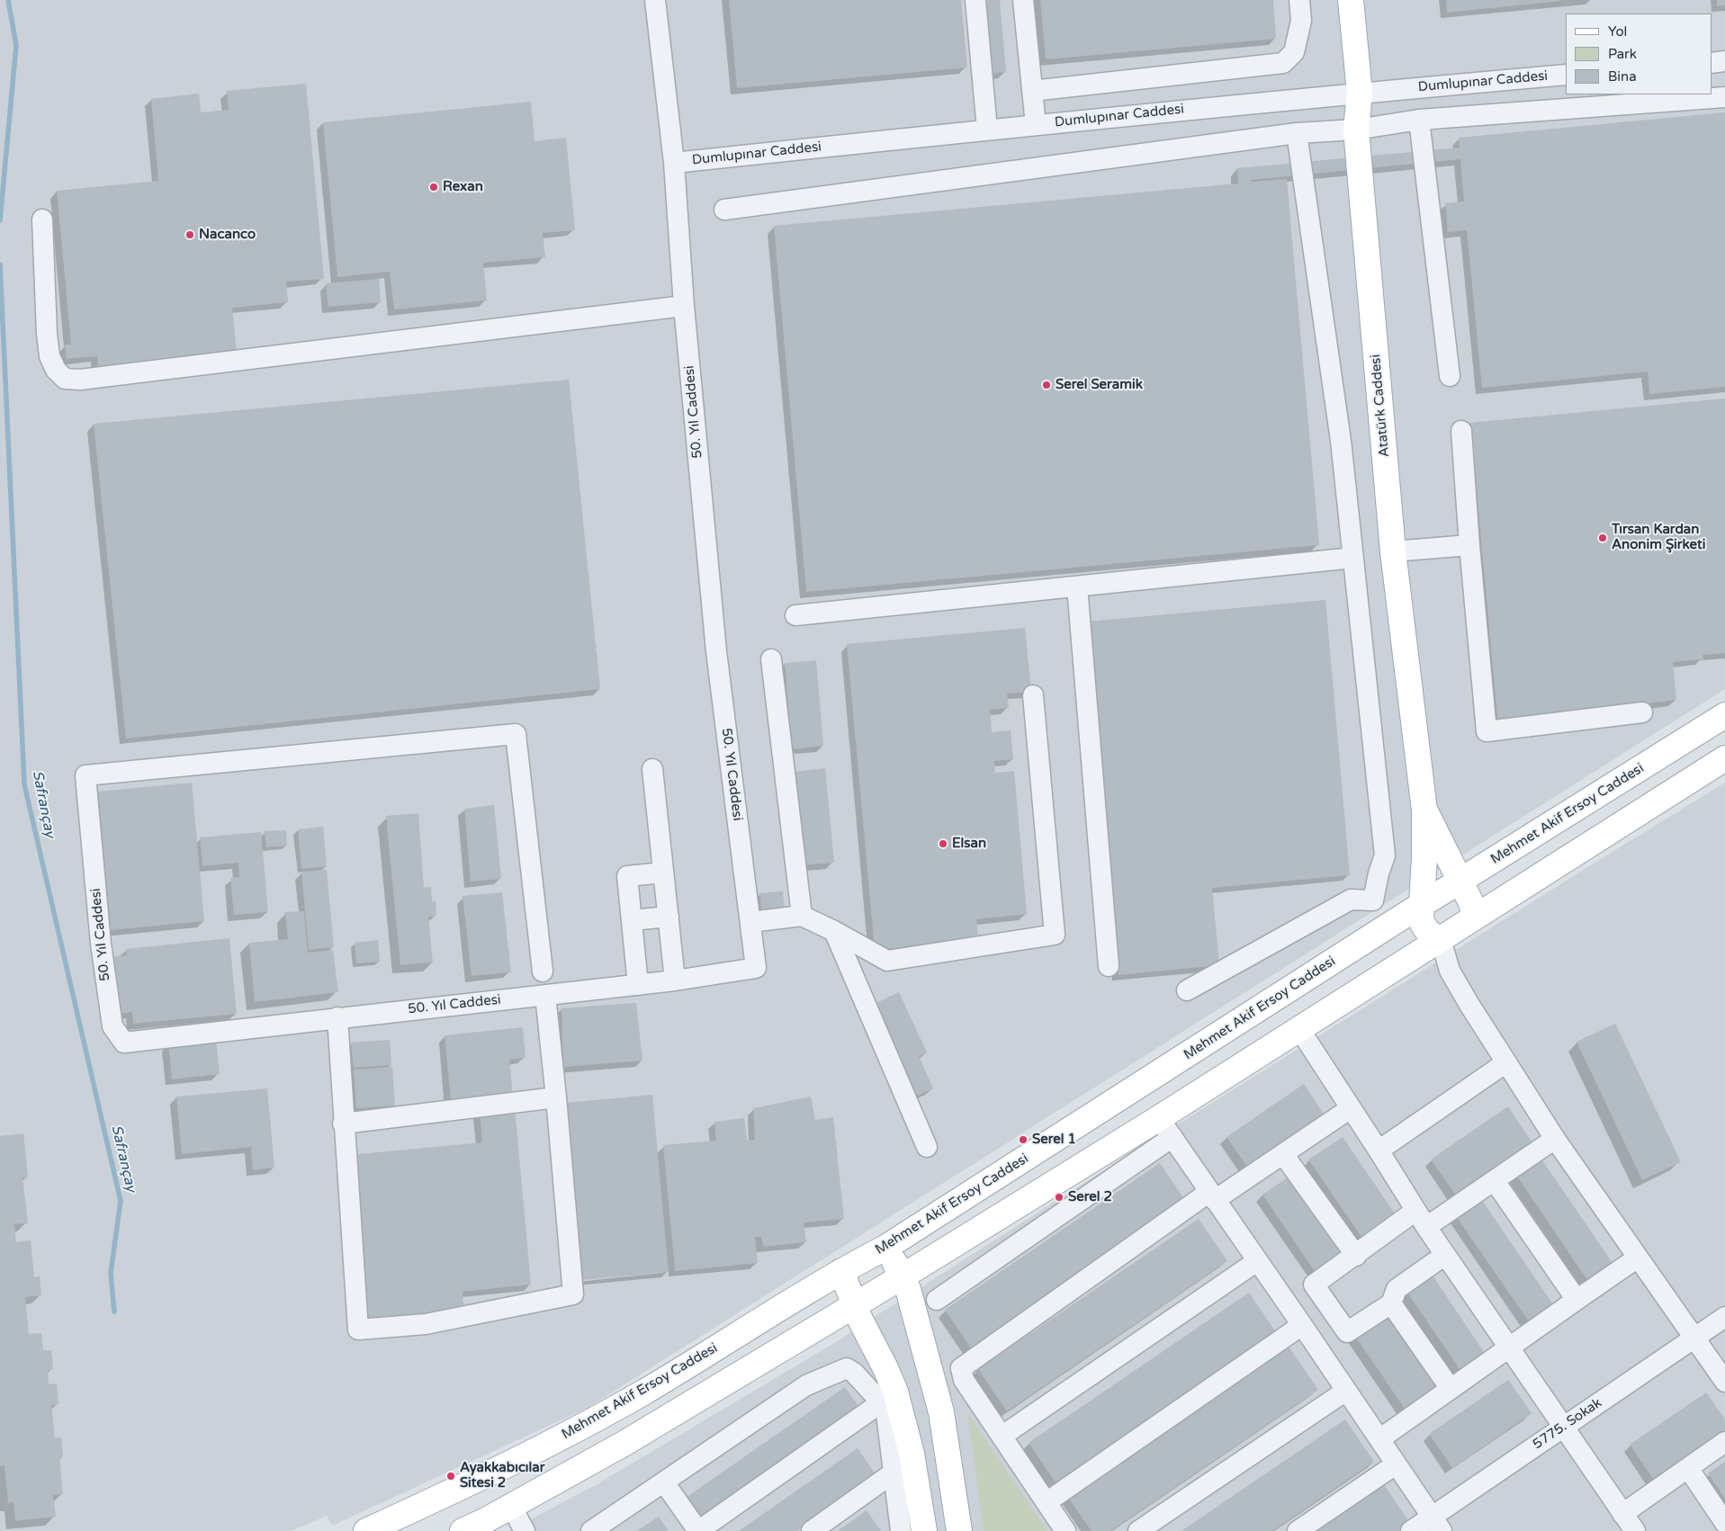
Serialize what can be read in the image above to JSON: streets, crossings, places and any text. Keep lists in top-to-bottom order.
{
  "streets": {
    "main road": ["Atatürk Caddesi", "Mehmet Akif Ersoy Caddesi"],
    "street": ["Dumlupınar Caddesi", "50. Yıl Caddesi", "5775. Sokak"]
  },
  "crossings": [
    ["Dumlupınar Caddesi", "Atatürk Caddesi"],
    ["Dumlupınar Caddesi", "50. Yıl Caddesi"]
  ],
  "water": ["Safrançay"],
  "places": [
    "Rexan",
    "Nacanco",
    "Serel Seramik",
    "Tırsan Kardan Anonim Şirketi",
    "Elsan",
    "Serel 1",
    "Serel 2",
    "Ayakkabıcılar Sitesi 2"
  ],
  "legend": ["Yol", "Park", "Bina"]
}
